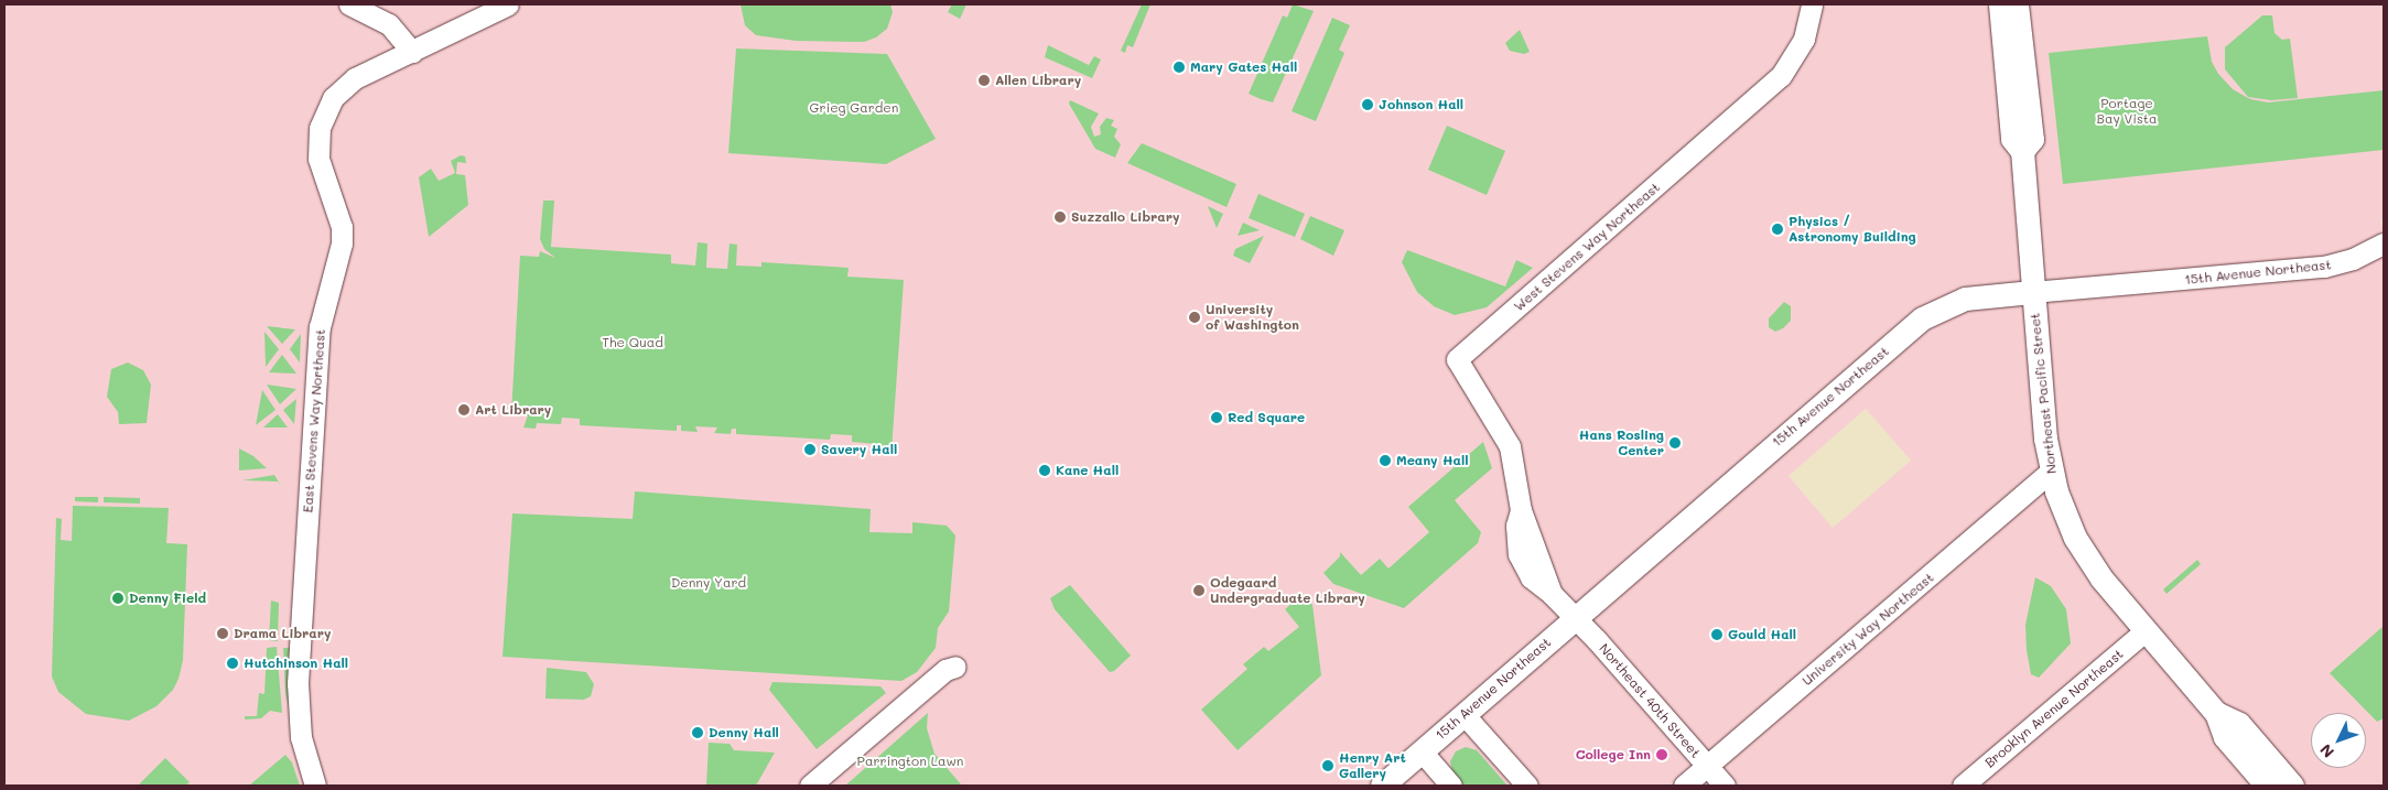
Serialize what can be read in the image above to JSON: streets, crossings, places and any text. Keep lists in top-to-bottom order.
{
  "streets": {
    "main road": ["15th Avenue Northeast", "Northeast Pacific Street"],
    "street": [
      "West Stevens Way Northeast",
      "East Stevens Way Northeast",
      "University Way Northeast",
      "Northeast 40th Street",
      "Brooklyn Avenue Northeast"
    ]
  },
  "crossings": [
    ["West Stevens Way Northeast", "15th Avenue Northeast"],
    ["West Stevens Way Northeast", "Northeast 40th Street"],
    ["15th Avenue Northeast", "Northeast Pacific Street"],
    ["15th Avenue Northeast", "Northeast 40th Street"],
    ["Northeast Pacific Street", "University Way Northeast"],
    ["Northeast Pacific Street", "Brooklyn Avenue Northeast"],
    ["University Way Northeast", "Northeast 40th Street"]
  ],
  "parks": [
    "Portage Bay Vista",
    "Grieg Garden",
    "The Quad",
    "Denny Yard",
    "Parrington Lawn"
  ],
  "places": [
    "Mary Gates Hall",
    "Allen Library",
    "Johnson Hall",
    "Suzzallo Library",
    "Physics / Astronomy Building",
    "University of Washington",
    "Art Library",
    "Red Square",
    "Hans Rosling Center",
    "Savery Hall",
    "Meany Hall",
    "Kane Hall",
    "Odegaard Undergraduate Library",
    "Denny Field",
    "Drama Library",
    "Gould Hall",
    "Hutchinson Hall",
    "Denny Hall",
    "College Inn",
    "Henry Art Gallery"
  ],
  "north": "bottom left"
}
